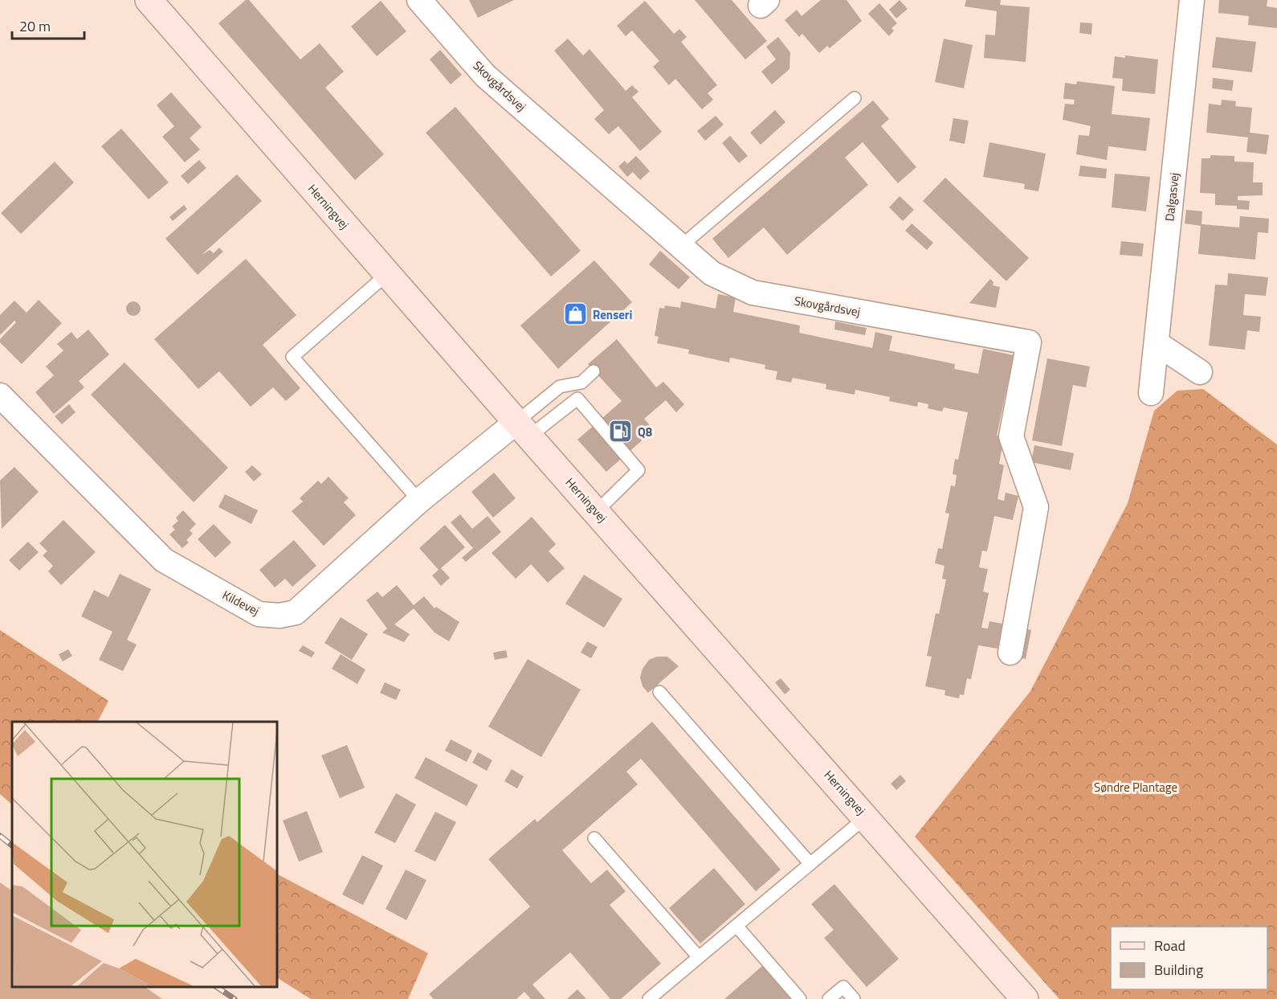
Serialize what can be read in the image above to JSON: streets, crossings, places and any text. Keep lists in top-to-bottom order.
{
  "streets": {
    "street": [
      "Skovgårdsvej",
      "Dalgasvej",
      "Herningvej",
      "Kildevej"
    ]
  },
  "crossings": [
    ["Herningvej", "Kildevej"]
  ],
  "parks": ["Søndre Plantage"],
  "places": {
    "shop": ["Renseri"],
    "fuel station": ["Q8"]
  },
  "legend": ["Road", "Building"],
  "scale_bar": "20 m"
}
